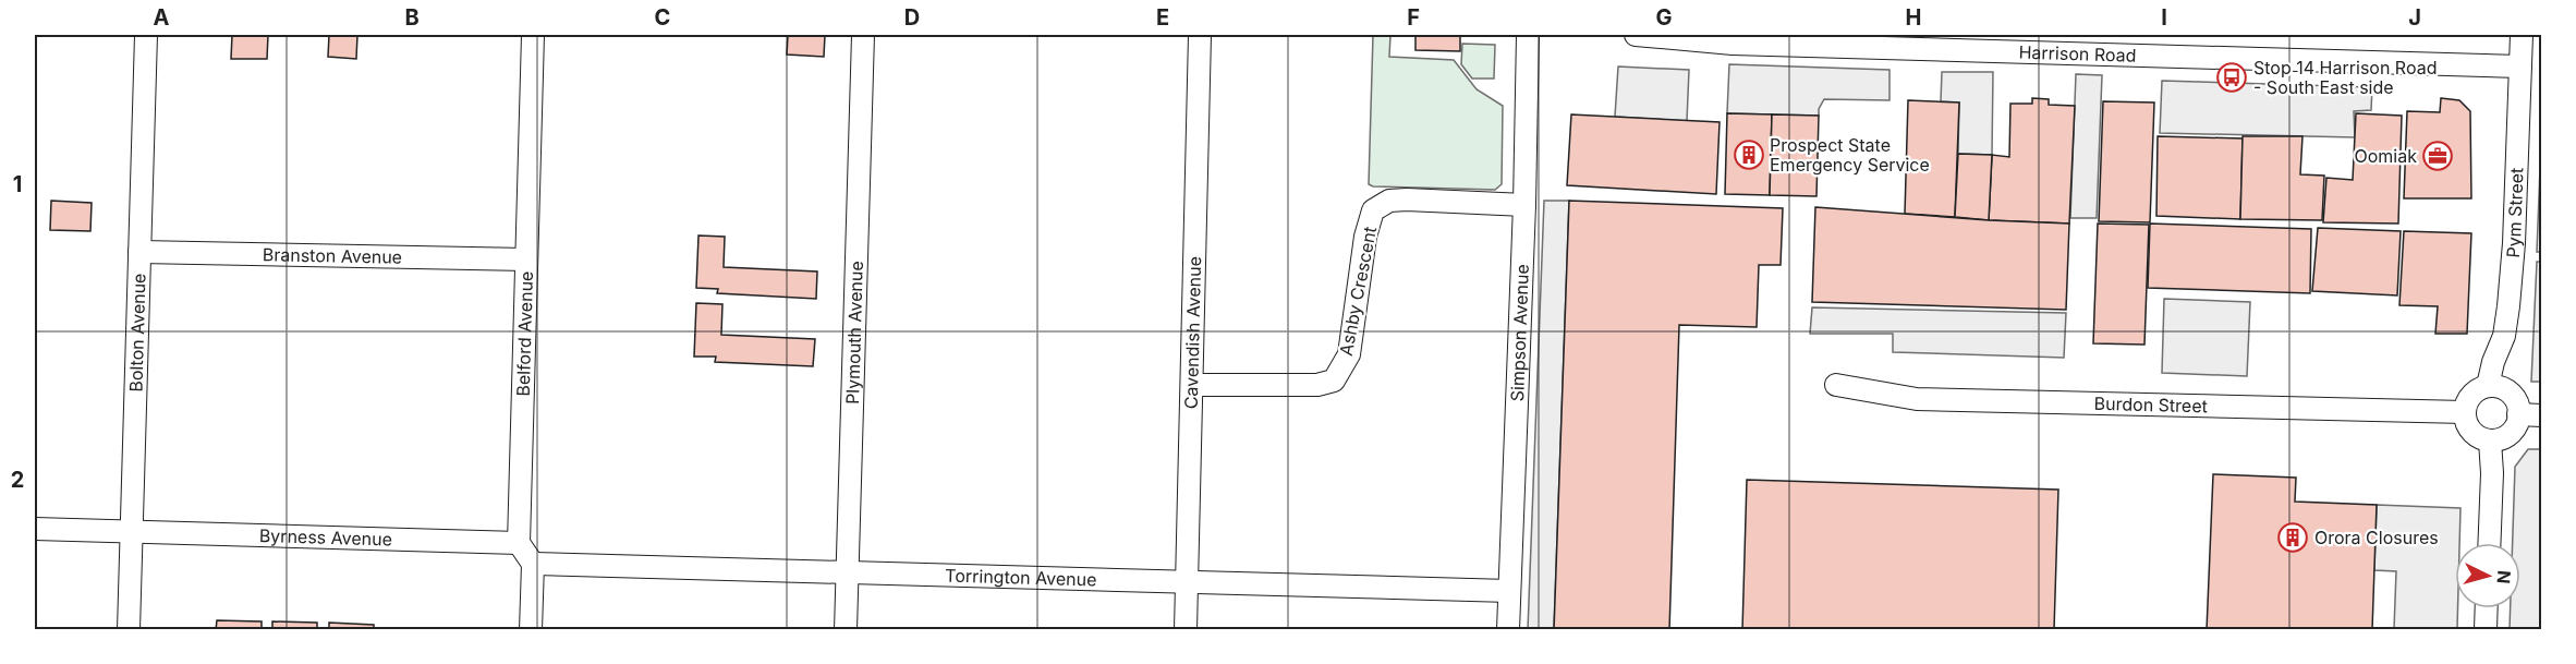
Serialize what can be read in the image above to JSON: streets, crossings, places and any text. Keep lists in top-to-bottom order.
{
  "streets": {
    "street": [
      "Harrison Road",
      "Pym Street",
      "Branston Avenue",
      "Ashby Crescent",
      "Bolton Avenue",
      "Plymouth Avenue",
      "Cavendish Avenue",
      "Simpson Avenue",
      "Belford Avenue",
      "Burdon Street",
      "Byrness Avenue",
      "Torrington Avenue"
    ]
  },
  "crossings": [
    ["Harrison Road", "Pym Street"],
    ["Pym Street", "Burdon Street"],
    ["Branston Avenue", "Bolton Avenue"],
    ["Branston Avenue", "Belford Avenue"],
    ["Ashby Crescent", "Cavendish Avenue"],
    ["Ashby Crescent", "Simpson Avenue"],
    ["Bolton Avenue", "Byrness Avenue"],
    ["Plymouth Avenue", "Torrington Avenue"],
    ["Cavendish Avenue", "Torrington Avenue"],
    ["Simpson Avenue", "Torrington Avenue"],
    ["Belford Avenue", "Byrness Avenue"]
  ],
  "places": {
    "bus stop": ["Stop 14 Harrison Road - South East side"],
    "building": ["Prospect State Emergency Service", "Orora Closures"],
    "office": ["Oomiak"]
  },
  "north": "right",
  "grid": {
    "columns": [
      "A",
      "B",
      "C",
      "D",
      "E",
      "F",
      "G",
      "H",
      "I",
      "J"
    ],
    "rows": ["1", "2"]
  }
}
